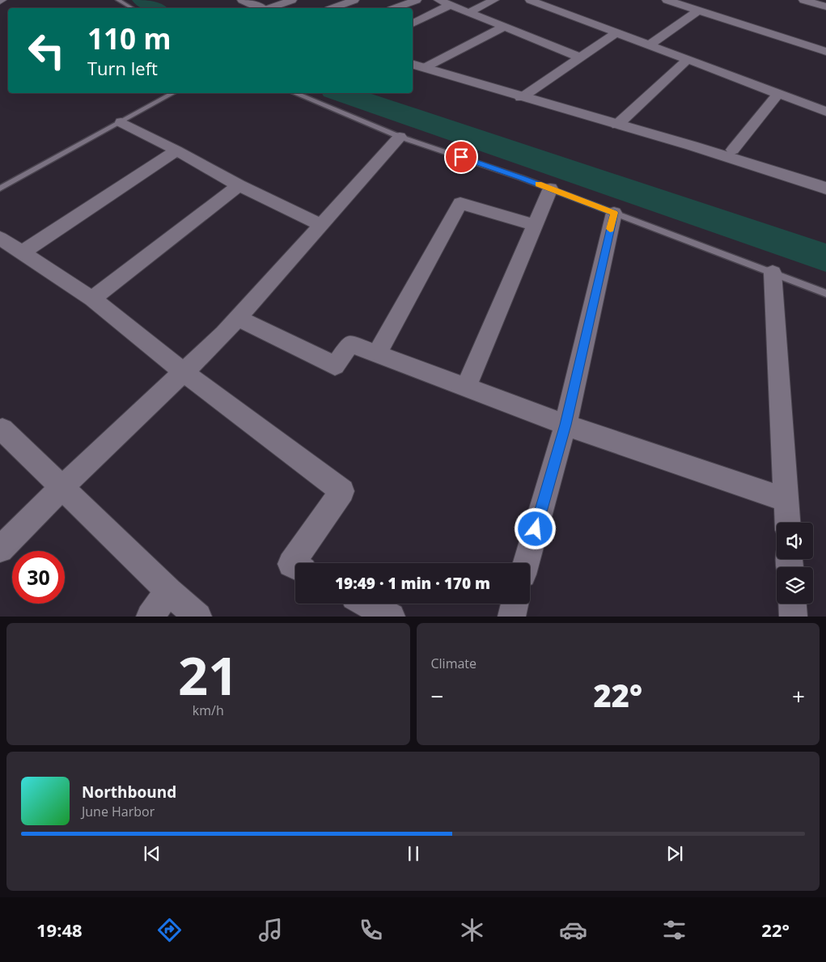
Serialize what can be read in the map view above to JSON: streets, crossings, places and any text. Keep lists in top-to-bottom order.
{
  "page": {
    "turn": ["110 m", "Turn left"],
    "limit": "30",
    "trip": "19:49 · 1 min · 170 m",
    "tile": [
      ["21", "km/h"],
      "Climate"
    ],
    "heat": ["−", "22°", "+"],
    "song": ["Northbound", "June Harbor"],
    "tabs": ["19:48", "22°"]
  }
}
